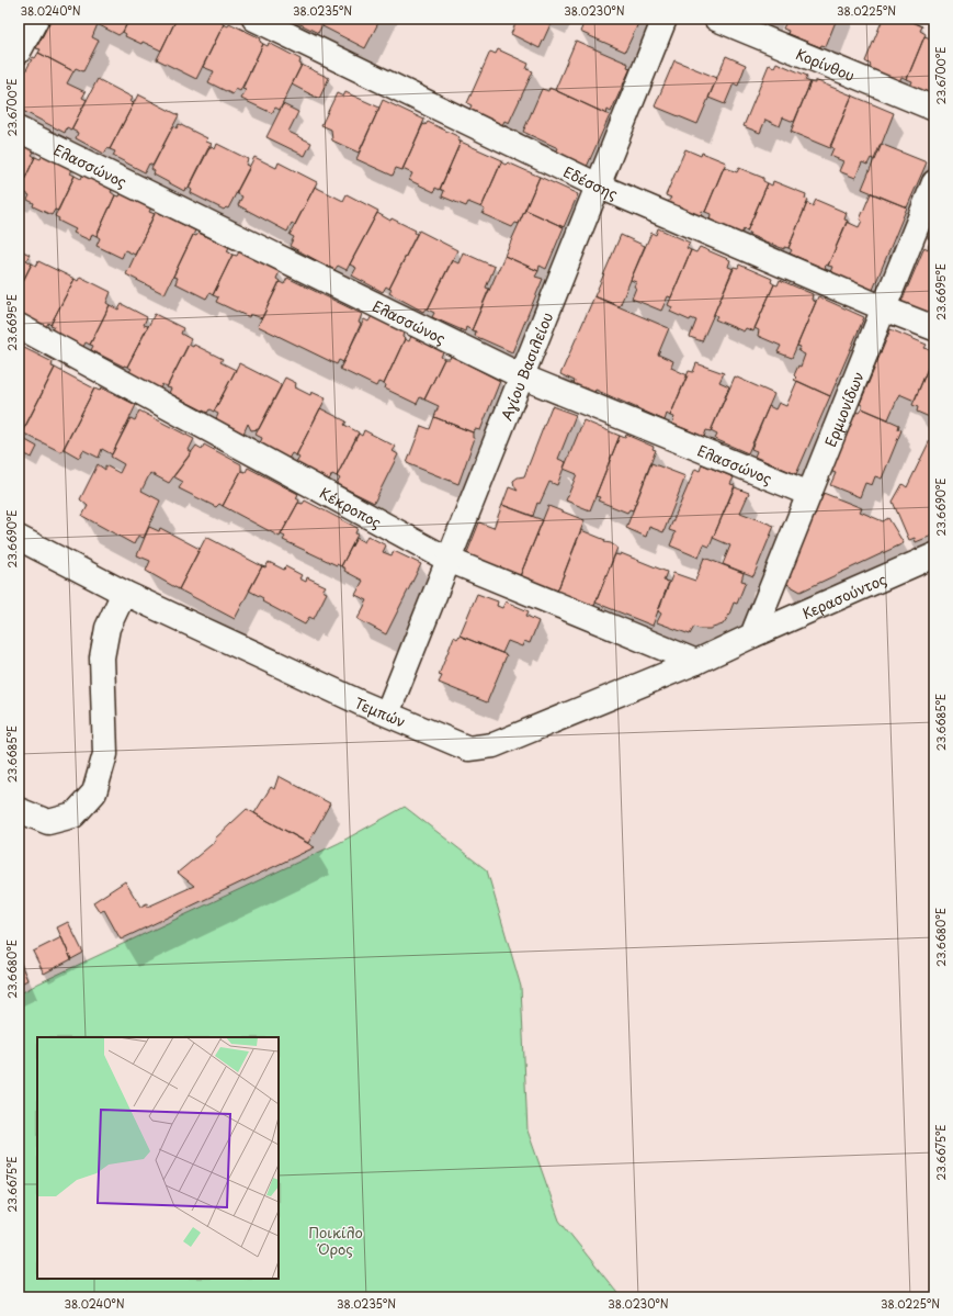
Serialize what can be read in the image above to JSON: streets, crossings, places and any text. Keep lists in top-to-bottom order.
{
  "streets": {
    "street": [
      "Κορίνθου",
      "Ελασσώνος",
      "Εδέσσης",
      "Αγίου Βασιλείου",
      "Ερμιονίδων",
      "Κέκροπος",
      "Κερασούντος",
      "Τεμπών"
    ]
  },
  "crossings": [
    ["Ελασσώνος", "Αγίου Βασιλείου"],
    ["Ελασσώνος", "Ερμιονίδων"],
    ["Εδέσσης", "Αγίου Βασιλείου"],
    ["Εδέσσης", "Ερμιονίδων"],
    ["Αγίου Βασιλείου", "Κέκροπος"],
    ["Αγίου Βασιλείου", "Τεμπών"],
    ["Ερμιονίδων", "Κερασούντος"],
    ["Ερμιονίδων", "Τεμπών"],
    ["Κέκροπος", "Τεμπών"],
    ["Κερασούντος", "Τεμπών"]
  ],
  "parks": ["Ποικίλο Όρος"],
  "coordinates": [
    "38.0240°N",
    "38.0235°N",
    "38.0230°N",
    "38.0225°N",
    "23.6700°E",
    "23.6695°E",
    "23.6690°E",
    "23.6685°E",
    "23.6680°E",
    "23.6675°E"
  ]
}
